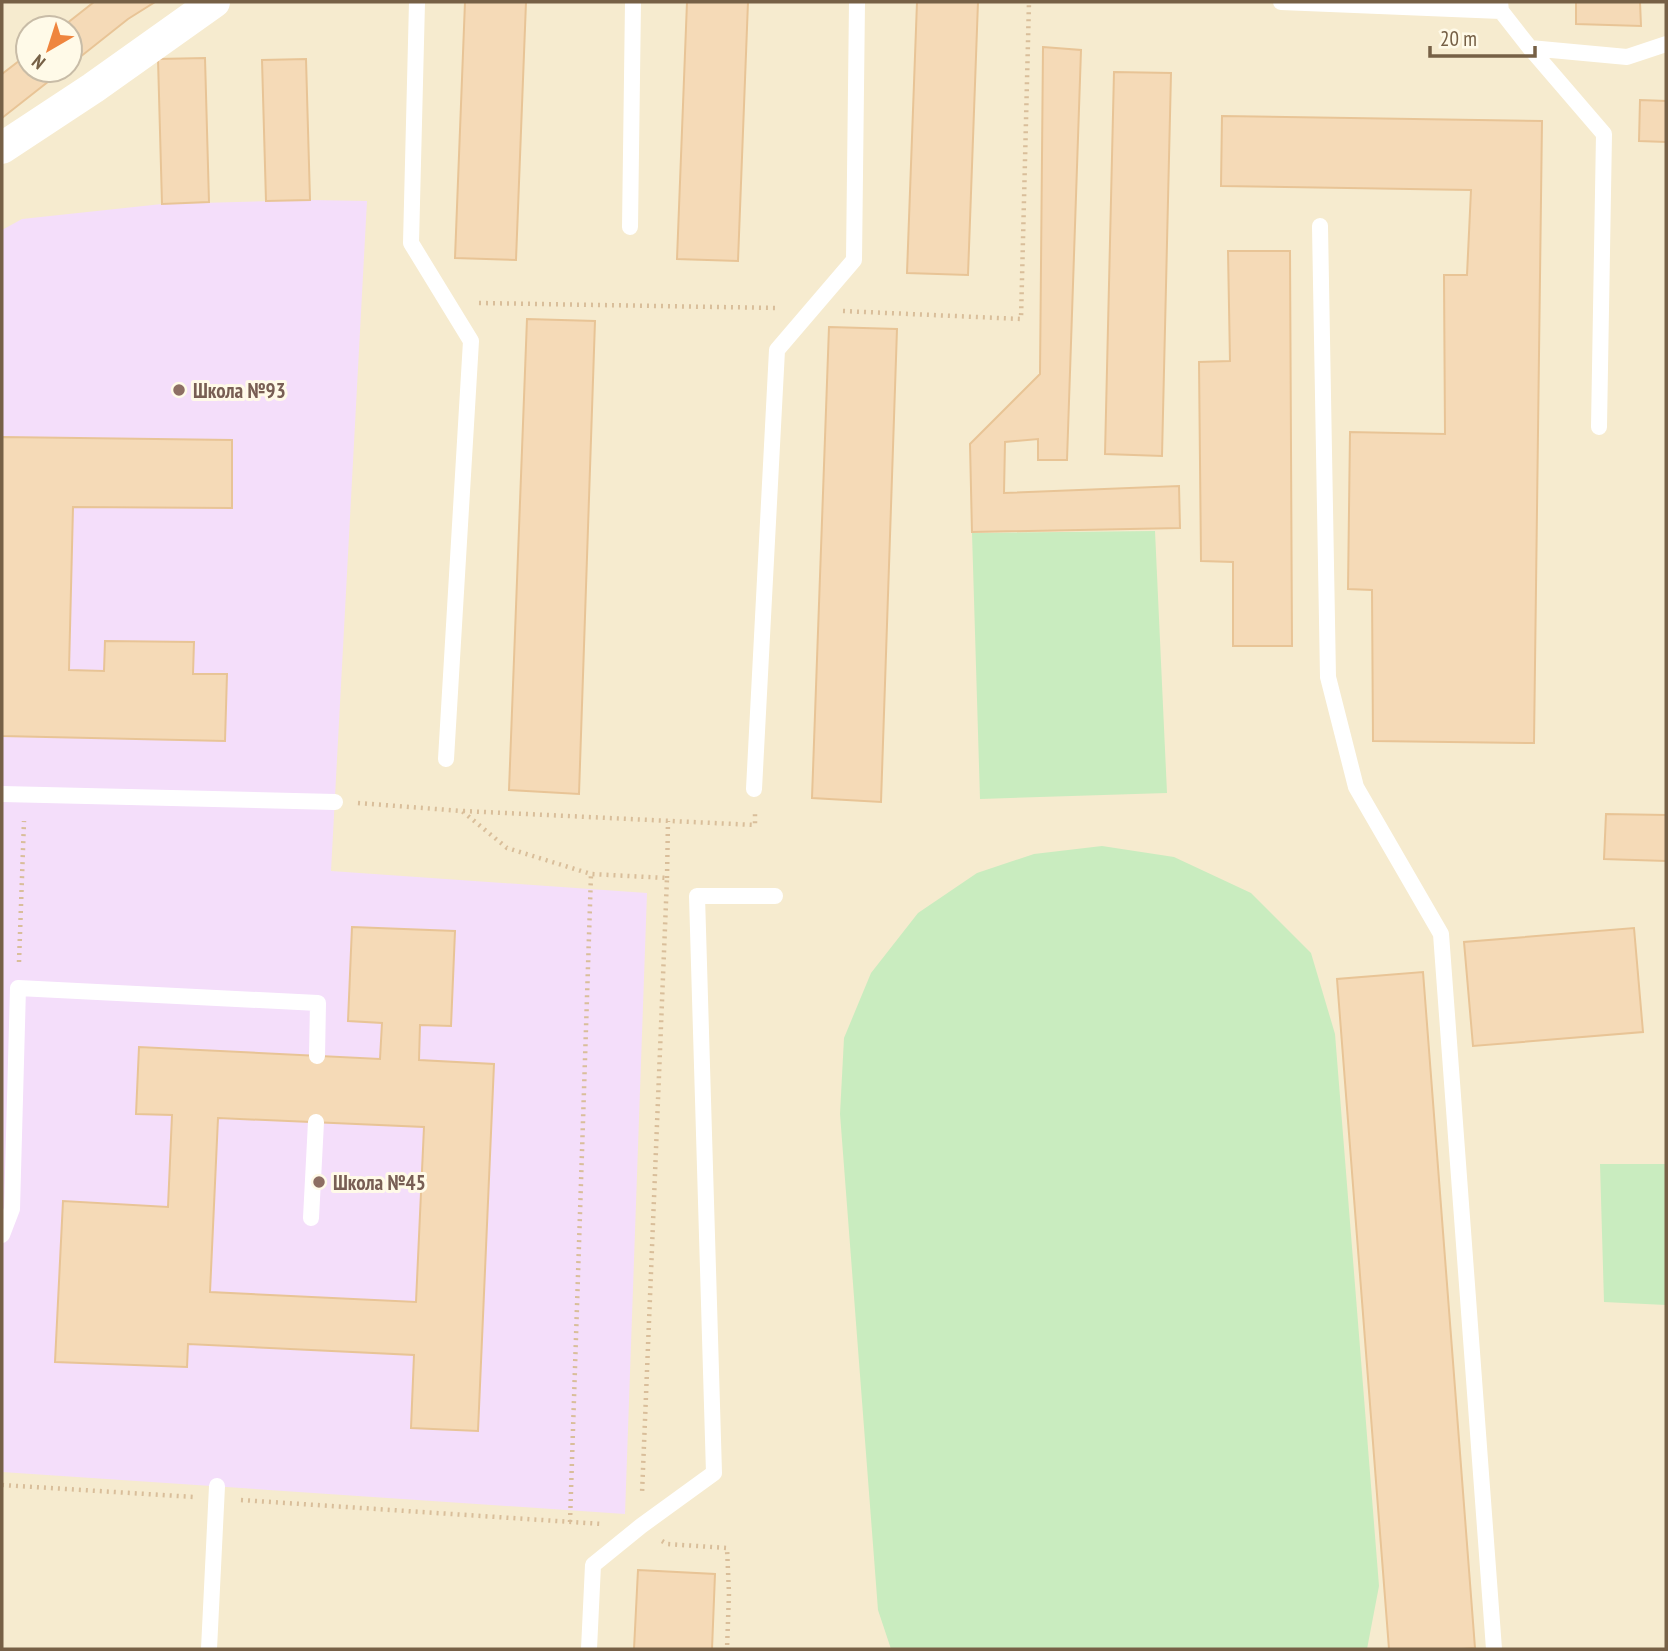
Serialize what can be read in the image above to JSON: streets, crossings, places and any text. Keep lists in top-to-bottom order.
{
  "places": ["Школа №93", "Школа №45"],
  "scale_bar": "20 m",
  "north": "bottom left"
}
